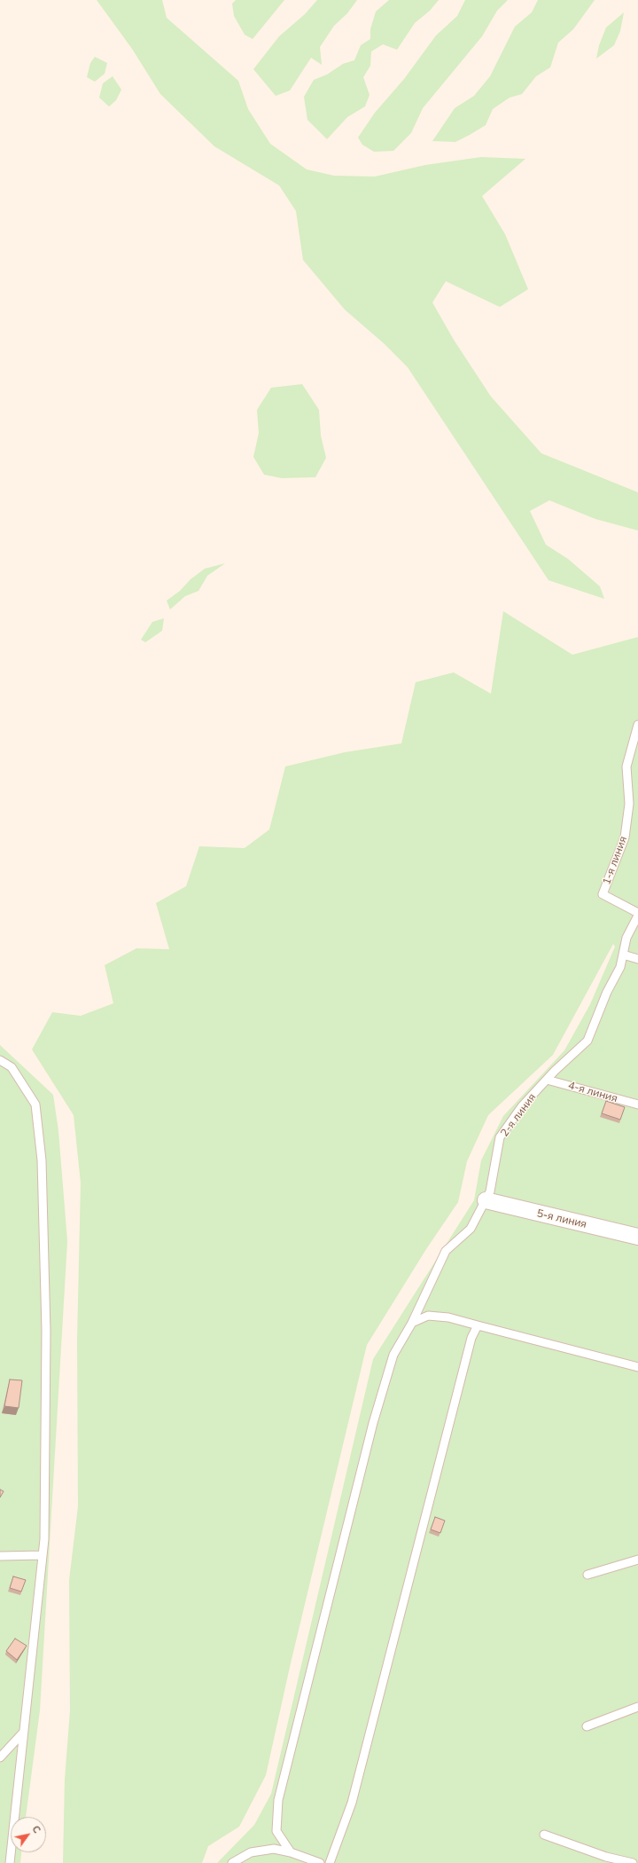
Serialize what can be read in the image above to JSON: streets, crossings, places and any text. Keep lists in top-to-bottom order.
{
  "streets": {
    "street": ["5-я линия"],
    "lane": ["1-я линия", "4-я линия", "2-я линия"]
  },
  "crossings": [
    ["4-я линия", "2-я линия"],
    ["2-я линия", "5-я линия"]
  ],
  "north": "top right"
}
